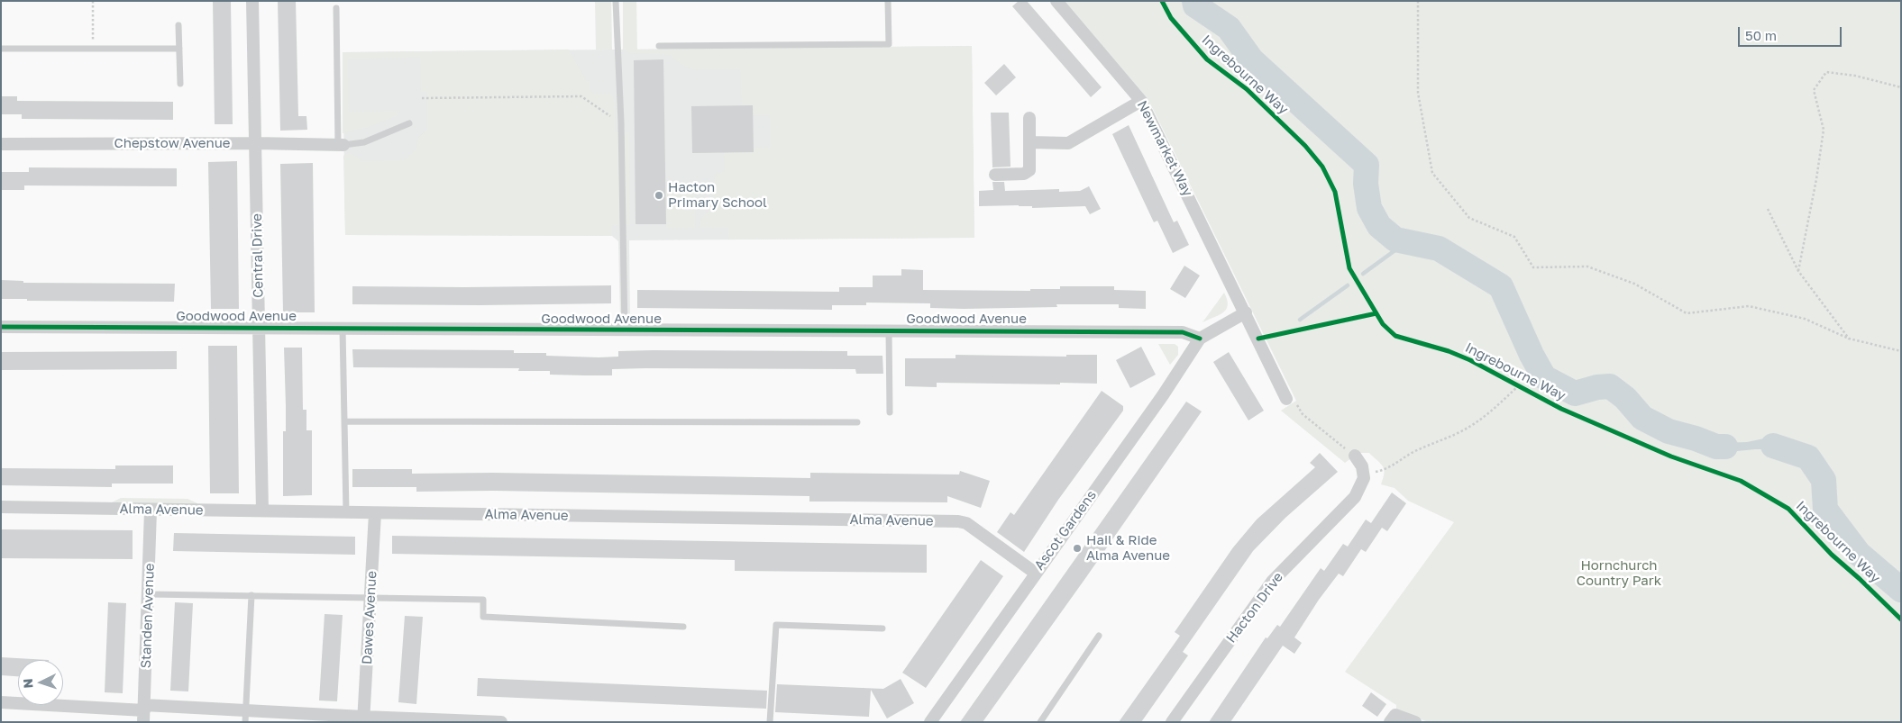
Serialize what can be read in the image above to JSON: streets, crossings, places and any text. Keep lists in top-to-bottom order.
{
  "streets": {
    "street": [
      "Chepstow Avenue",
      "Newmarket Way",
      "Central Drive",
      "Goodwood Avenue",
      "Alma Avenue",
      "Ascot Gardens",
      "Hacton Drive",
      "Standen Avenue",
      "Dawes Avenue"
    ],
    "cycle path": ["Ingrebourne Way"]
  },
  "crossings": [
    ["Chepstow Avenue", "Central Drive"],
    ["Central Drive", "Goodwood Avenue"],
    ["Central Drive", "Alma Avenue"],
    ["Goodwood Avenue", "Ascot Gardens"],
    ["Alma Avenue", "Ascot Gardens"],
    ["Alma Avenue", "Standen Avenue"],
    ["Alma Avenue", "Dawes Avenue"]
  ],
  "parks": ["Hornchurch Country Park"],
  "places": ["Hacton Primary School", "Hail & Ride Alma Avenue"],
  "scale_bar": "50 m",
  "north": "left"
}
